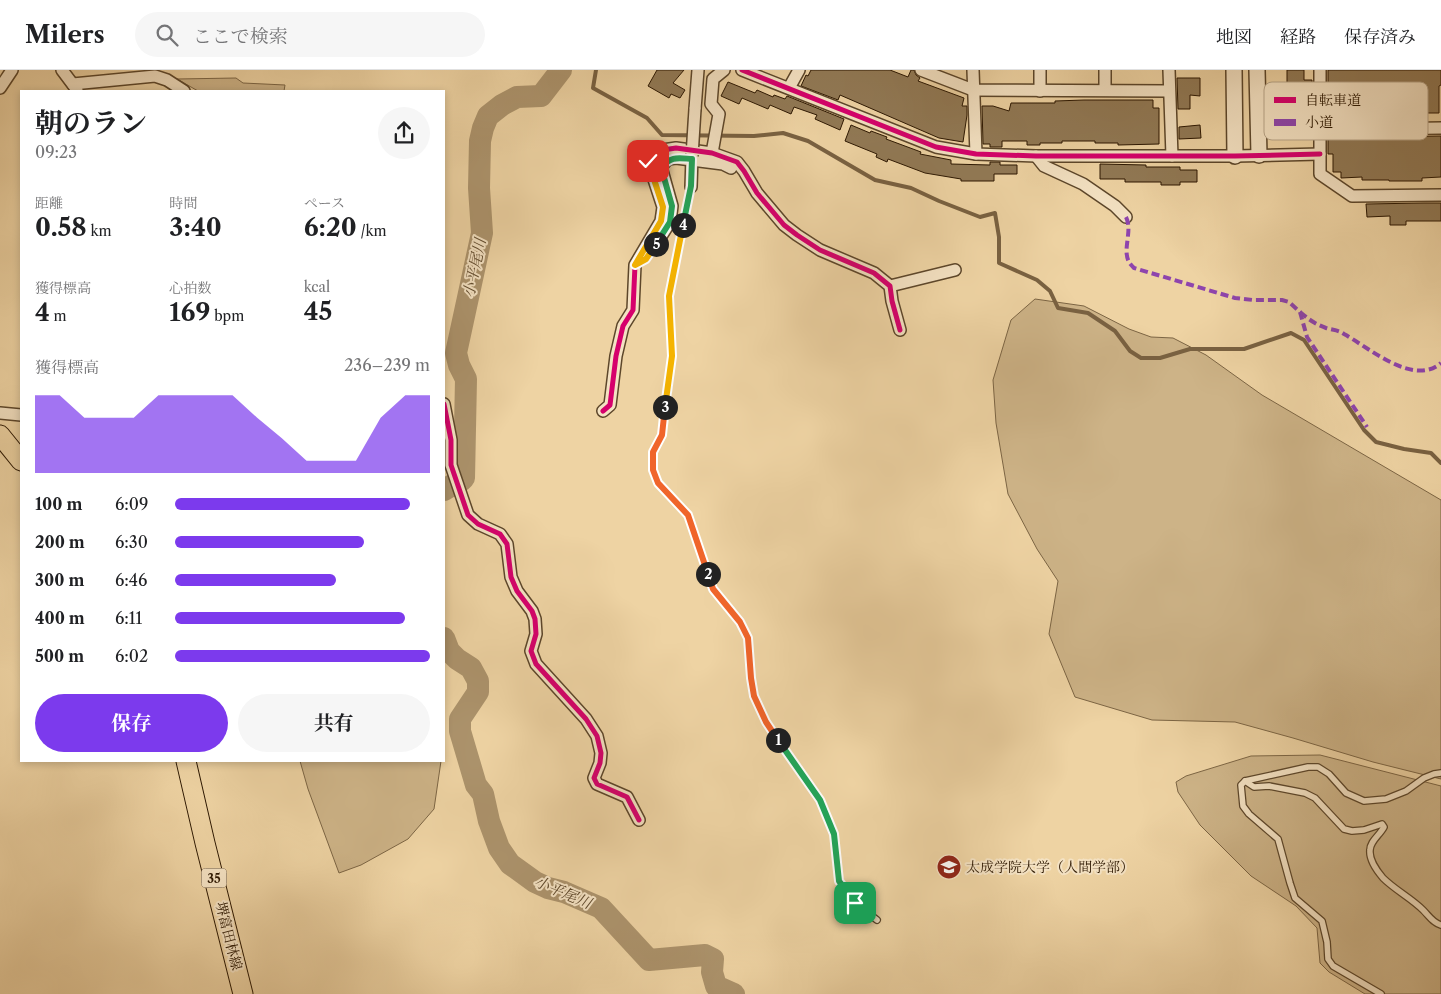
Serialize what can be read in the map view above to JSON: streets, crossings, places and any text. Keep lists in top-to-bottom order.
{
  "streets": {
    "main road": ["35", "堺富田林線"]
  },
  "water": ["小平尾川"],
  "places": {
    "school or university": ["太成学院大学（人間学部）"]
  },
  "legend": ["自転車道", "小道"],
  "page": {
    "header": "Milers",
    "search": "ここで検索",
    "nav": ["地図", "経路", "保存済み"],
    "heading": ["朝のラン", "09:23"],
    "stats": [
      ["距離", "0.58 km"],
      ["時間", "3:40"],
      ["ペース", "6:20 /km"],
      ["獲得標高", "4 m"],
      ["心拍数", "169 bpm"],
      ["kcal", "45"]
    ],
    "pins": [
      "4",
      "5",
      "3",
      "2",
      "1"
    ],
    "chart": ["獲得標高", "236–239 m"],
    "list": [
      {
        "name": "100 m",
        "note": "6:09"
      },
      {
        "name": "200 m",
        "note": "6:30"
      },
      {
        "name": "300 m",
        "note": "6:46"
      },
      {
        "name": "400 m",
        "note": "6:11"
      },
      {
        "name": "500 m",
        "note": "6:02"
      }
    ],
    "buttons": ["保存", "共有"]
  }
}
